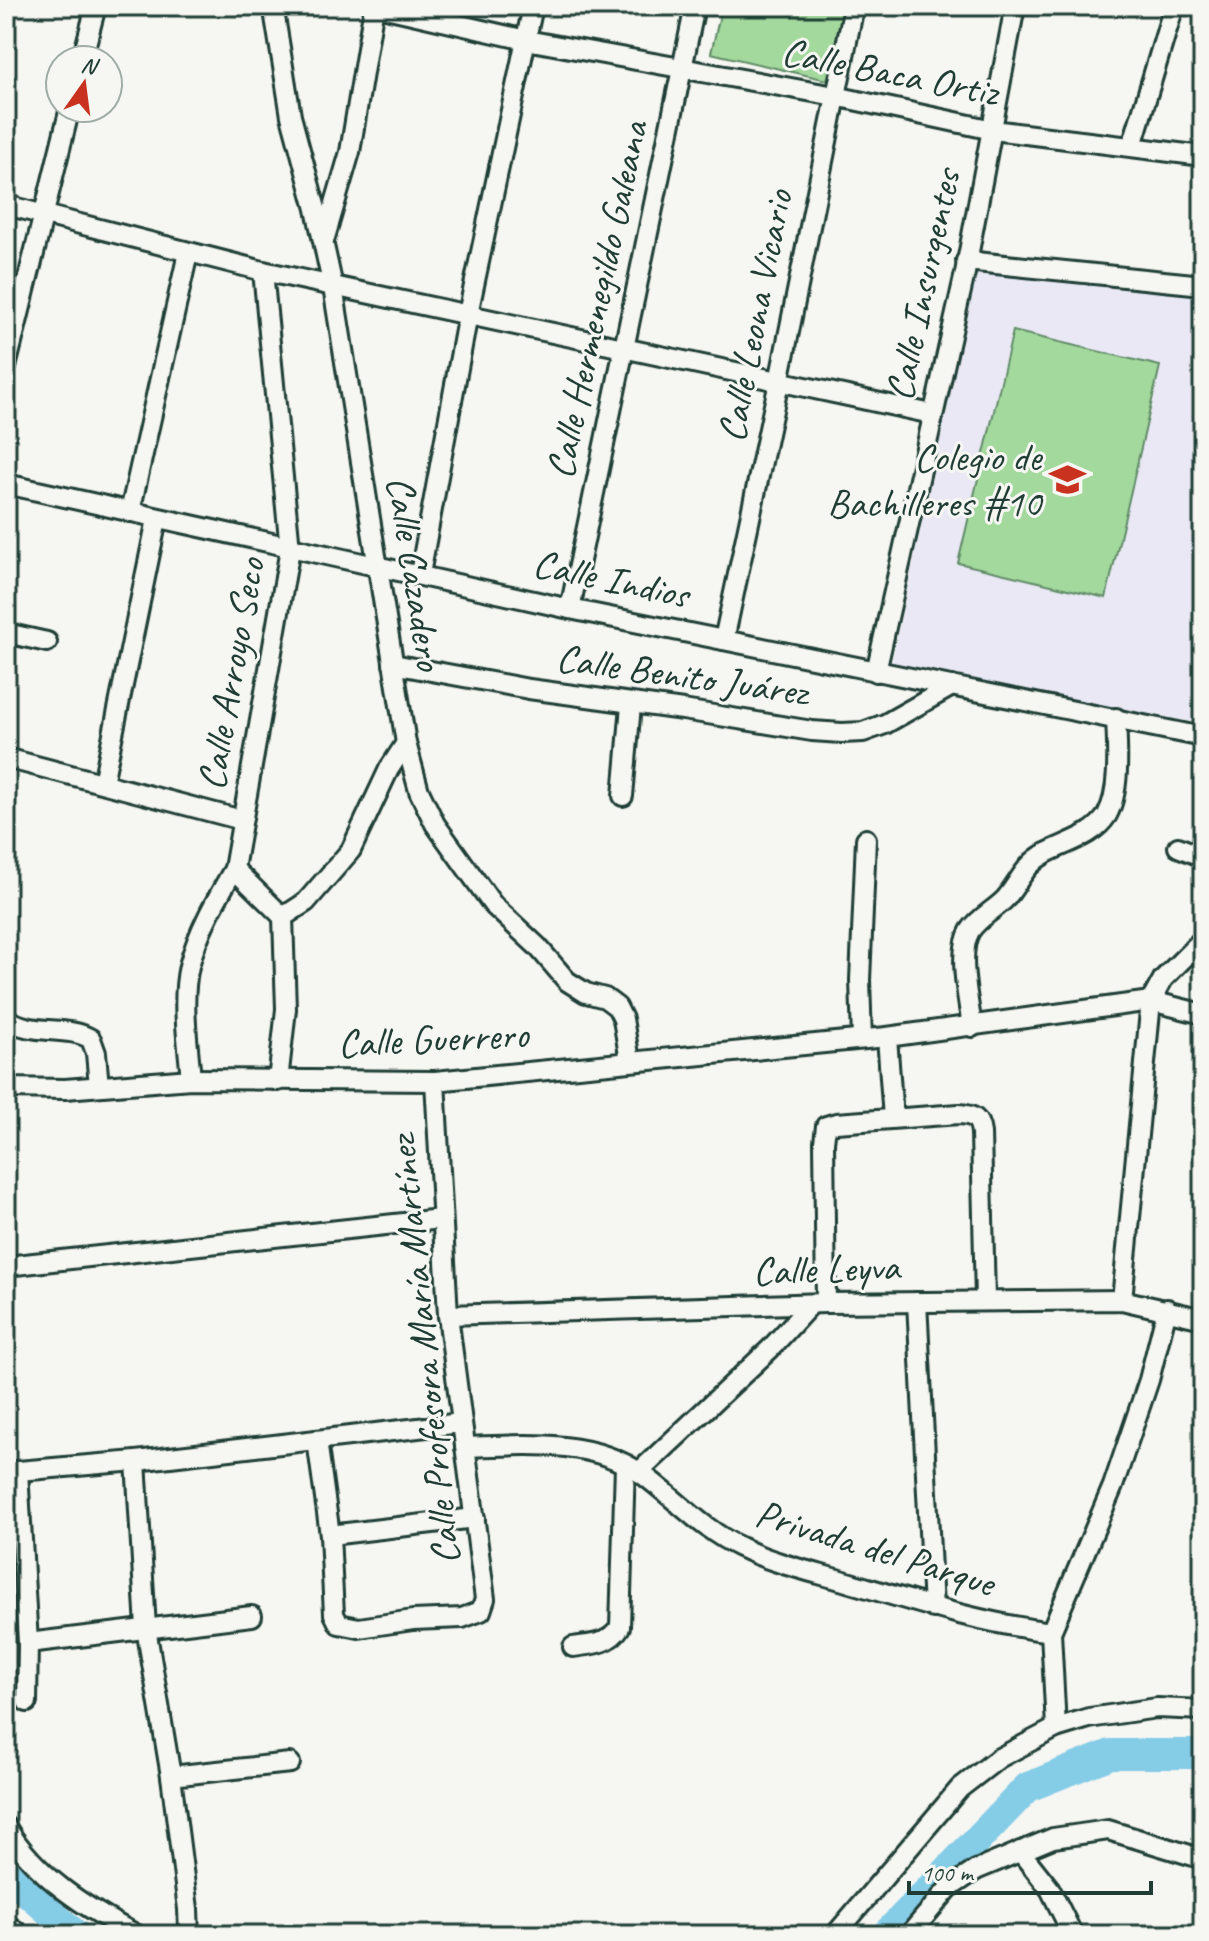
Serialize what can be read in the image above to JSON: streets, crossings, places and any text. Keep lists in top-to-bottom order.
{
  "streets": {
    "street": [
      "Calle Baca Ortiz",
      "Calle Insurgentes",
      "Calle Hermenegildo Galeana",
      "Calle Leona Vicario",
      "Calle Cazadero",
      "Calle Indios",
      "Calle Arroyo Seco",
      "Calle Benito Juárez",
      "Calle Guerrero",
      "Calle Leyva",
      "Calle Profesora María Martínez",
      "Privada del Parque"
    ]
  },
  "crossings": [
    ["Calle Baca Ortiz", "Calle Insurgentes"],
    ["Calle Baca Ortiz", "Calle Hermenegildo Galeana"],
    ["Calle Baca Ortiz", "Calle Leona Vicario"],
    ["Calle Insurgentes", "Calle Indios"],
    ["Calle Hermenegildo Galeana", "Calle Indios"],
    ["Calle Leona Vicario", "Calle Indios"],
    ["Calle Cazadero", "Calle Indios"],
    ["Calle Cazadero", "Calle Benito Juárez"],
    ["Calle Cazadero", "Calle Guerrero"],
    ["Calle Indios", "Calle Arroyo Seco"],
    ["Calle Indios", "Calle Benito Juárez"],
    ["Calle Arroyo Seco", "Calle Guerrero"],
    ["Calle Guerrero", "Calle Profesora María Martínez"],
    ["Calle Leyva", "Calle Profesora María Martínez"],
    ["Calle Profesora María Martínez", "Privada del Parque"]
  ],
  "places": {
    "school or university": ["Colegio de Bachilleres #10"]
  },
  "scale_bar": "100 m",
  "north": "top"
}
